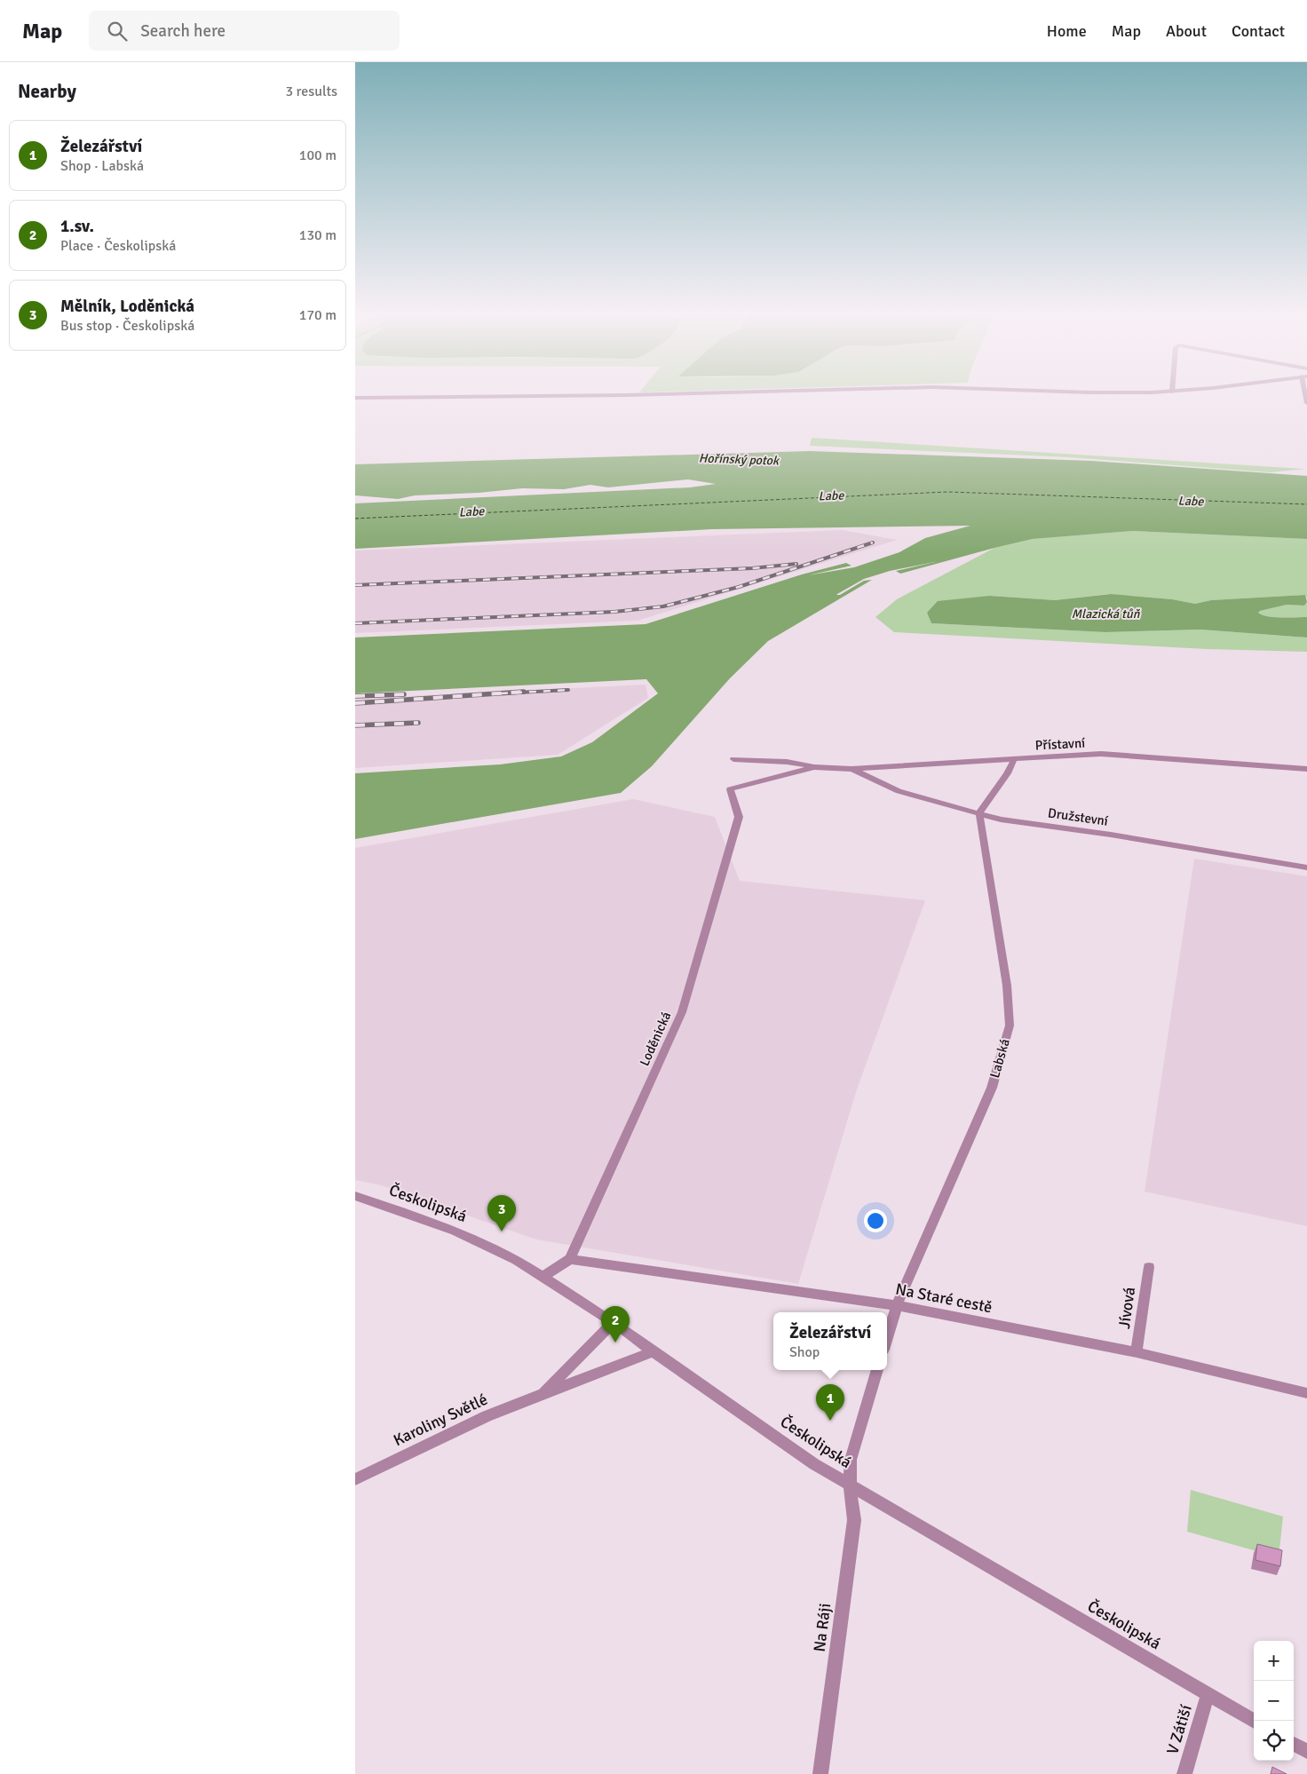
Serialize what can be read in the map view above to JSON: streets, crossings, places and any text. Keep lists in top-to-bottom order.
{
  "streets": {
    "street": [
      "Přístavní",
      "Družstevní",
      "Loděnická",
      "Labská",
      "Českolipská",
      "Na Staré cestě",
      "Jívová",
      "Karoliny Světlé",
      "Na Ráji",
      "V Zátiší"
    ]
  },
  "crossings": [
    ["Přístavní", "Družstevní"],
    ["Přístavní", "Loděnická"],
    ["Družstevní", "Labská"],
    ["Loděnická", "Na Staré cestě"],
    ["Labská", "Na Staré cestě"],
    ["Českolipská", "Karoliny Světlé"],
    ["Českolipská", "Na Ráji"],
    ["Českolipská", "V Zátiší"],
    ["Na Staré cestě", "Jívová"]
  ],
  "water": ["Hořínský potok", "Labe", "Mlazická tůň"],
  "page": {
    "header": "Map",
    "search": "Search here",
    "nav": [
      "Home",
      "Map",
      "About",
      "Contact"
    ],
    "heading": ["Nearby", "3 results"],
    "list": [
      {
        "mark": "1",
        "name": "Železářství",
        "note": "Shop · Labská",
        "value": "100 m"
      },
      {
        "mark": "2",
        "name": "1.sv.",
        "note": "Place · Českolipská",
        "value": "130 m"
      },
      {
        "mark": "3",
        "name": "Mělník, Loděnická",
        "note": "Bus stop · Českolipská",
        "value": "170 m"
      }
    ],
    "pins": ["3", "2", "1"],
    "popup": ["Železářství", "Shop"],
    "map_buttons": ["+", "−"]
  }
}
